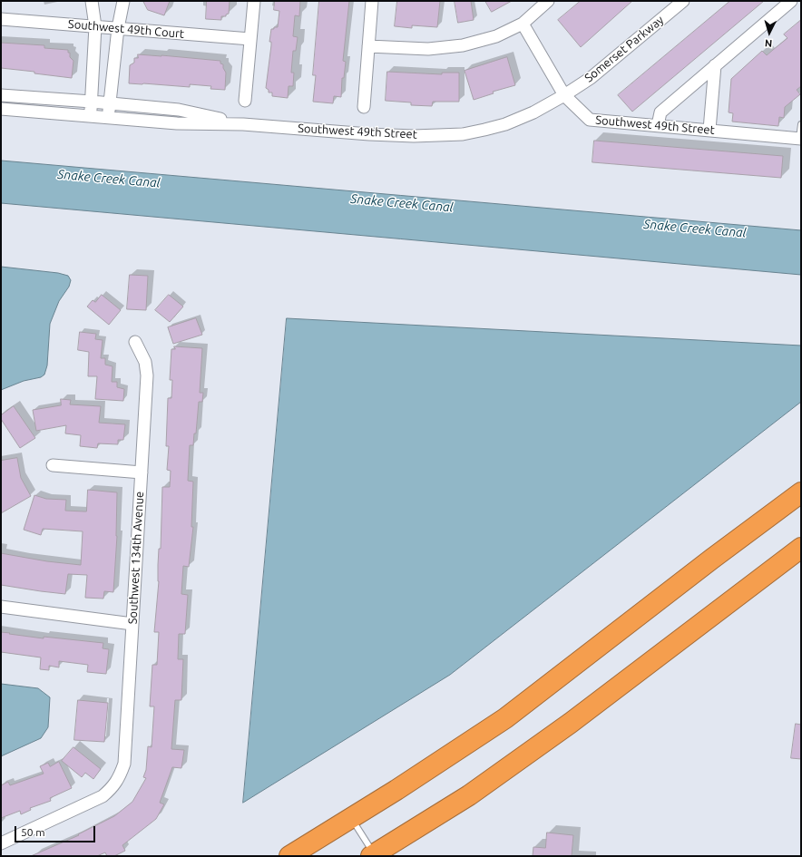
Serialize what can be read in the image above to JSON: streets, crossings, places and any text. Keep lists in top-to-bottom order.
{
  "streets": {
    "street": [
      "Southwest 49th Court",
      "Somerset Parkway",
      "Southwest 49th Street",
      "Southwest 134th Avenue"
    ]
  },
  "crossings": [
    ["Somerset Parkway", "Southwest 49th Street"]
  ],
  "water": ["Snake Creek Canal"],
  "scale_bar": "50 m",
  "north": "bottom"
}
